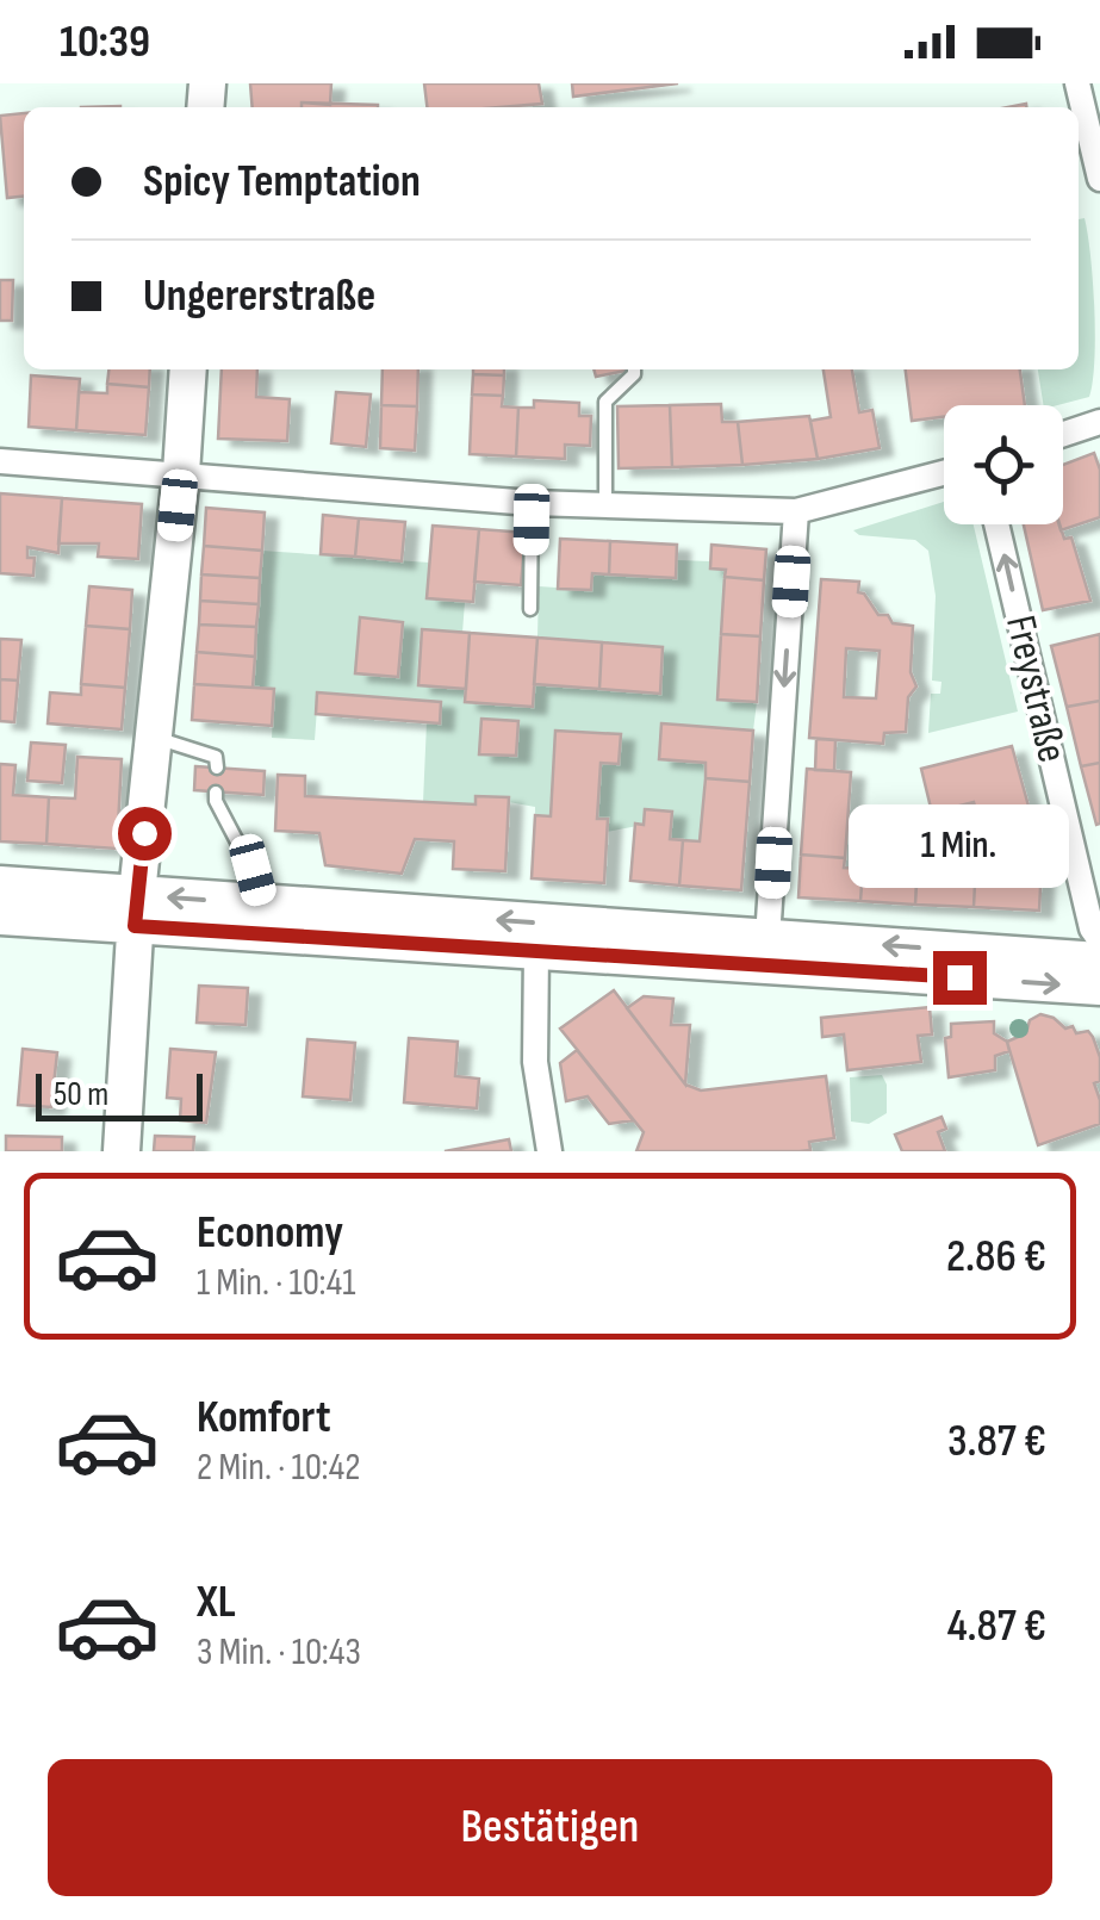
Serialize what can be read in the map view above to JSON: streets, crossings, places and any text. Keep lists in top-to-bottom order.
{
  "streets": {
    "street": ["Freystraße"]
  },
  "one_way": ["Freystraße"],
  "scale_bar": "50 m",
  "page": {
    "status": "10:39",
    "banner": ["Spicy Temptation", "Ungererstraße"],
    "bubble": "1 Min.",
    "scale": "50 m",
    "list": [
      {
        "name": "Economy",
        "note": "1 Min. · 10:41",
        "value": "2.86 €"
      },
      {
        "name": "Komfort",
        "note": "2 Min. · 10:42",
        "value": "3.87 €"
      },
      {
        "name": "XL",
        "note": "3 Min. · 10:43",
        "value": "4.87 €"
      }
    ],
    "buttons": "Bestätigen"
  }
}
